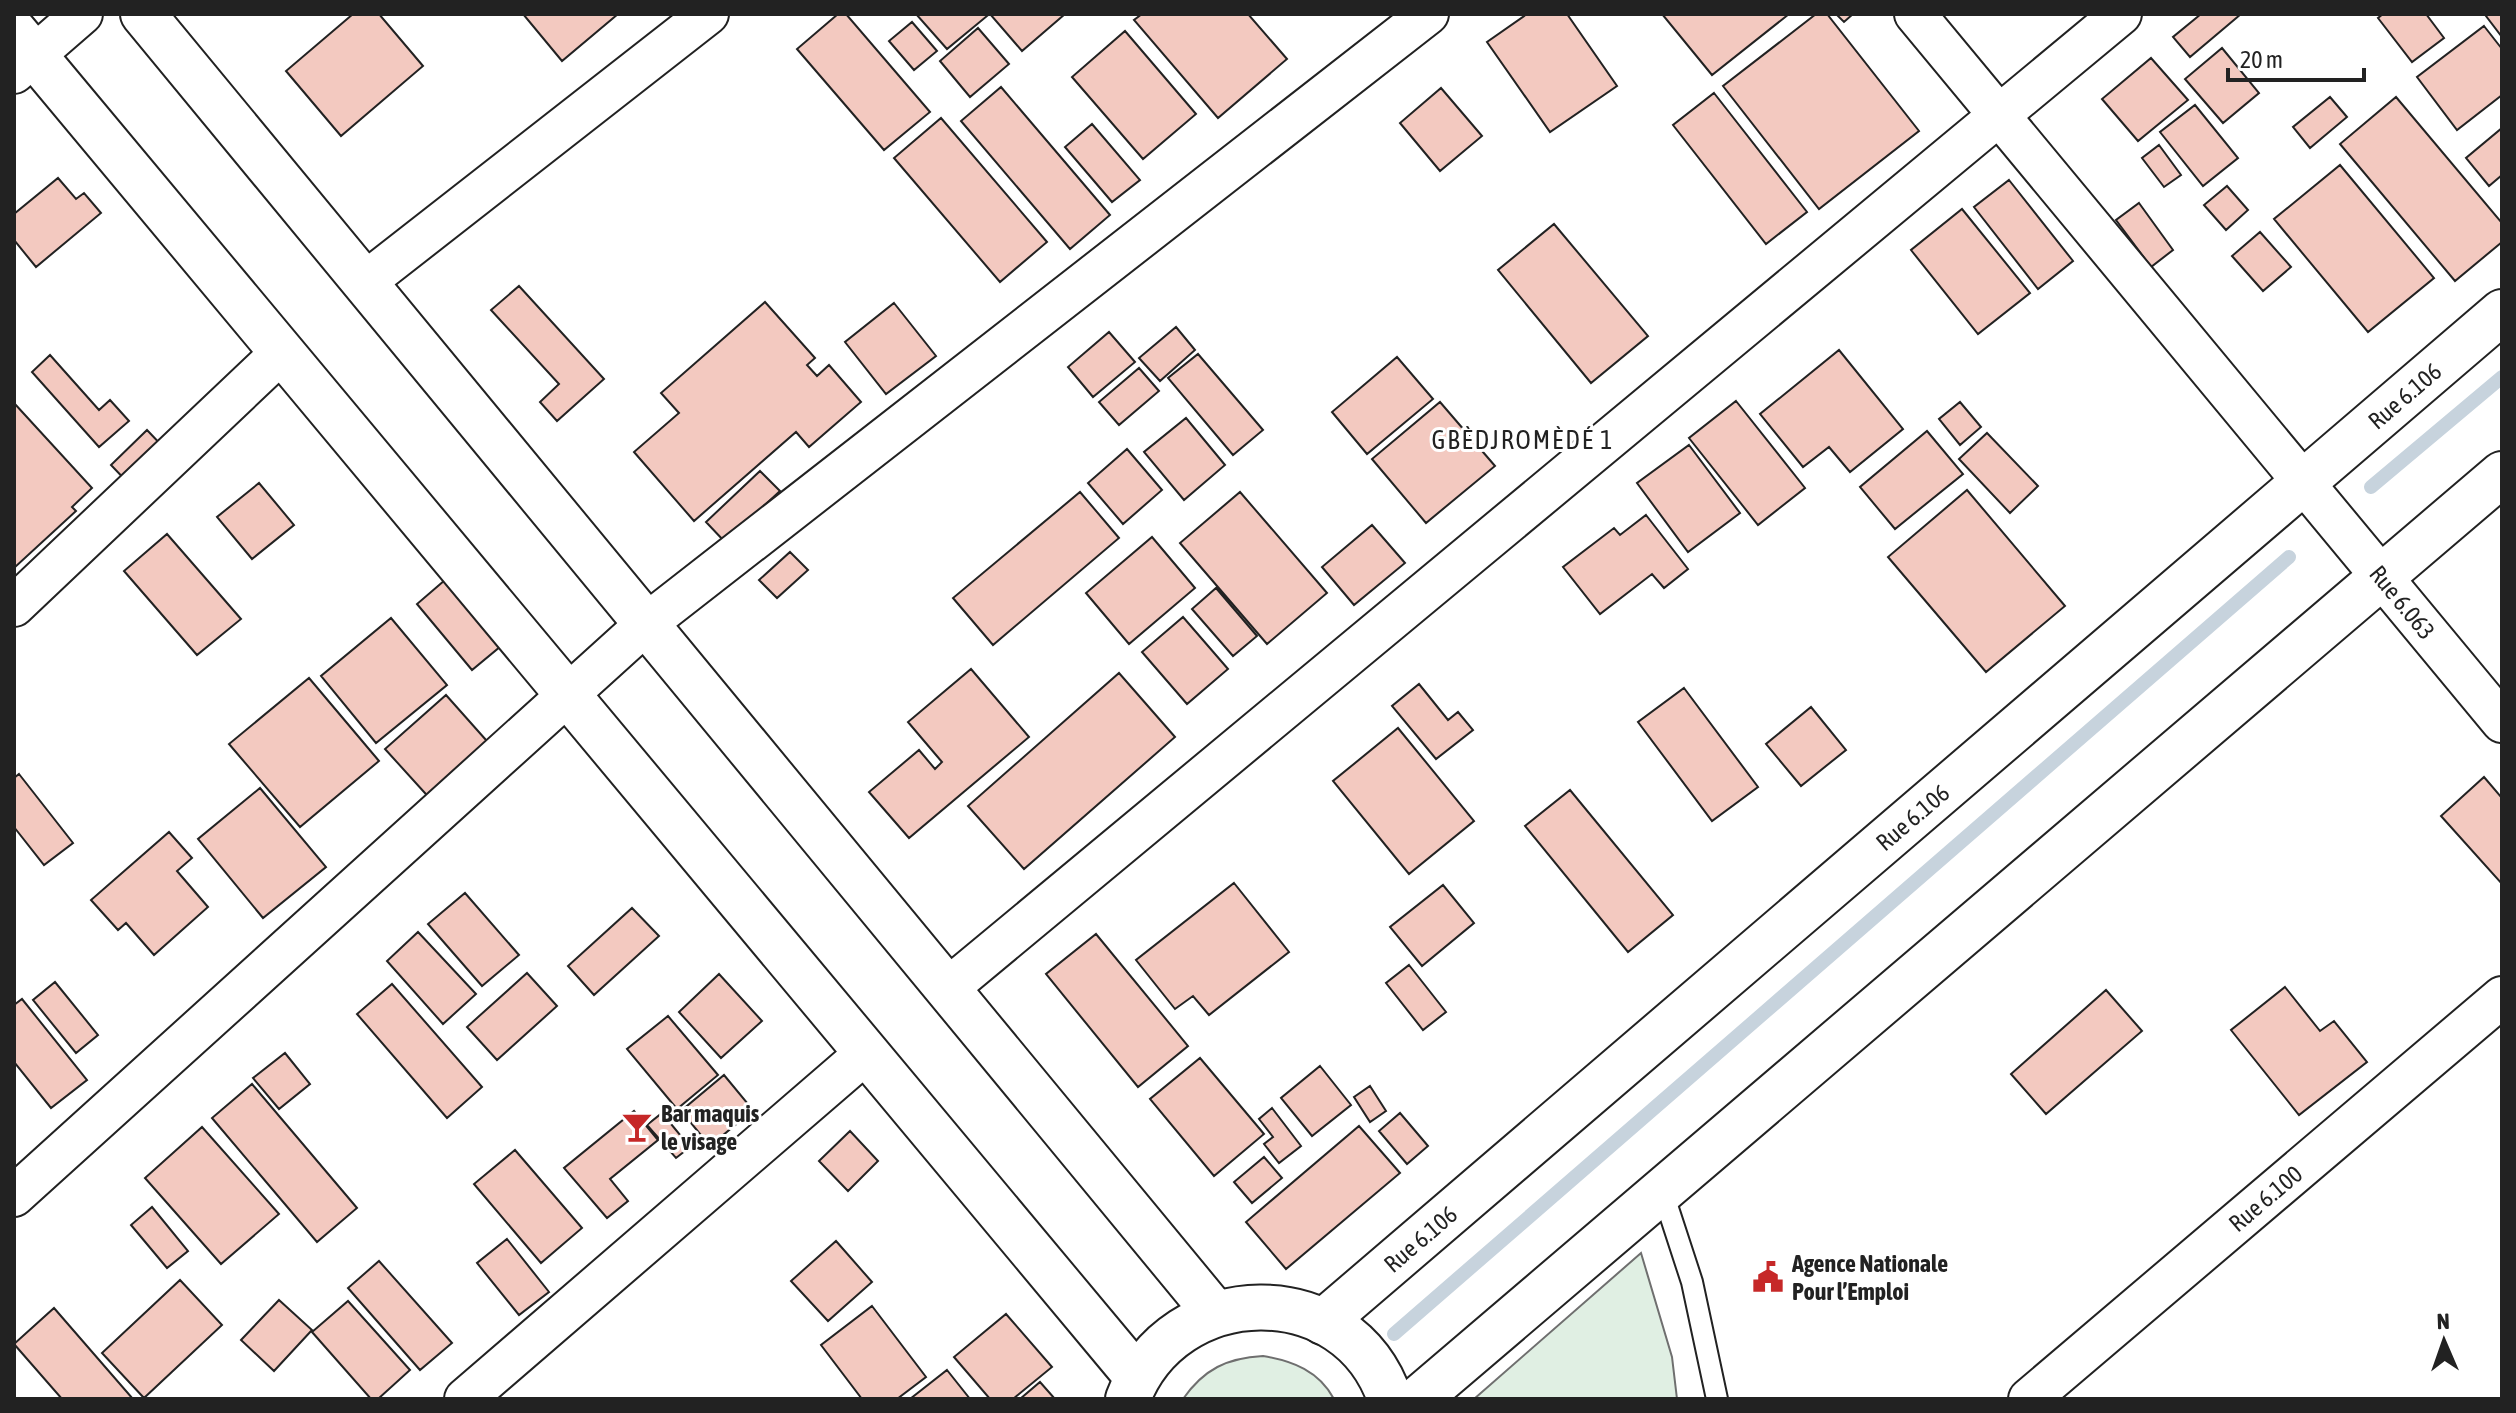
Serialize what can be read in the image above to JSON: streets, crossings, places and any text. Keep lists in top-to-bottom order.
{
  "streets": {
    "main road": ["Rue 6.106"],
    "street": ["Rue 6.063", "Rue 6.100"]
  },
  "crossings": [
    ["Rue 6.106", "Rue 6.063"]
  ],
  "districts": ["GBÈDJROMÈDÉ 1"],
  "places": {
    "bar": ["Bar maquis le visage"],
    "public building": ["Agence Nationale Pour l’Emploi"]
  },
  "scale_bar": "20 m",
  "north": "top"
}
